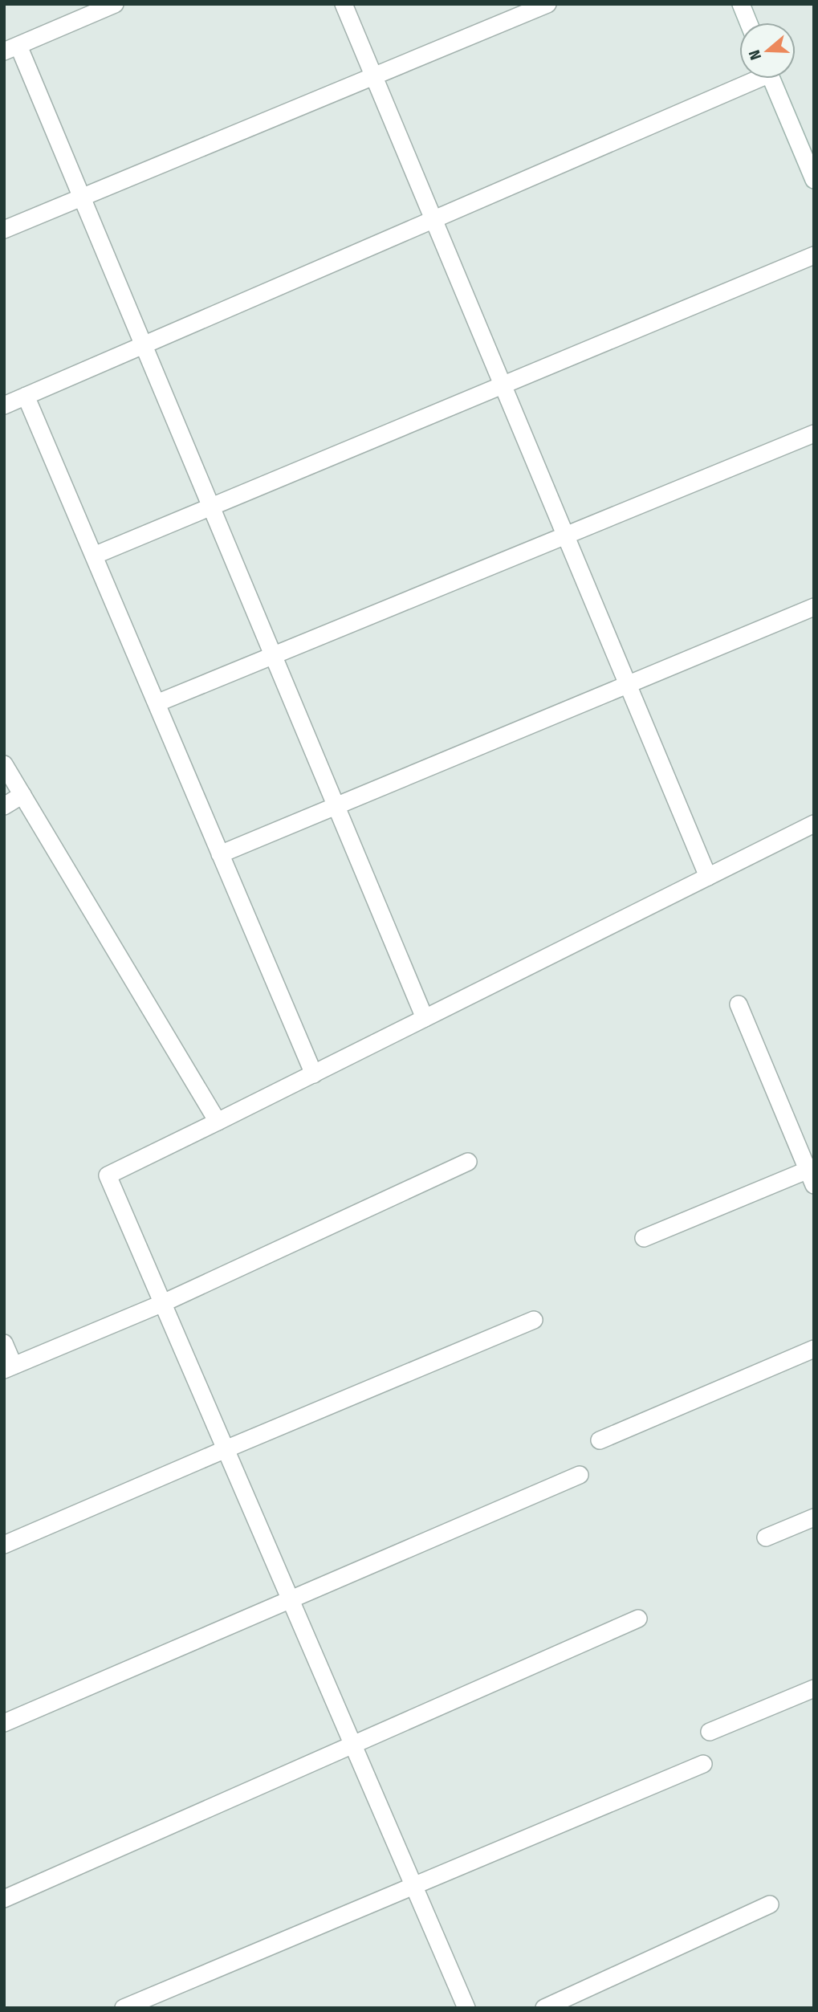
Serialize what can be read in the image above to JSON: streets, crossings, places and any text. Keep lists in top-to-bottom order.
{
  "north": "left"
}
